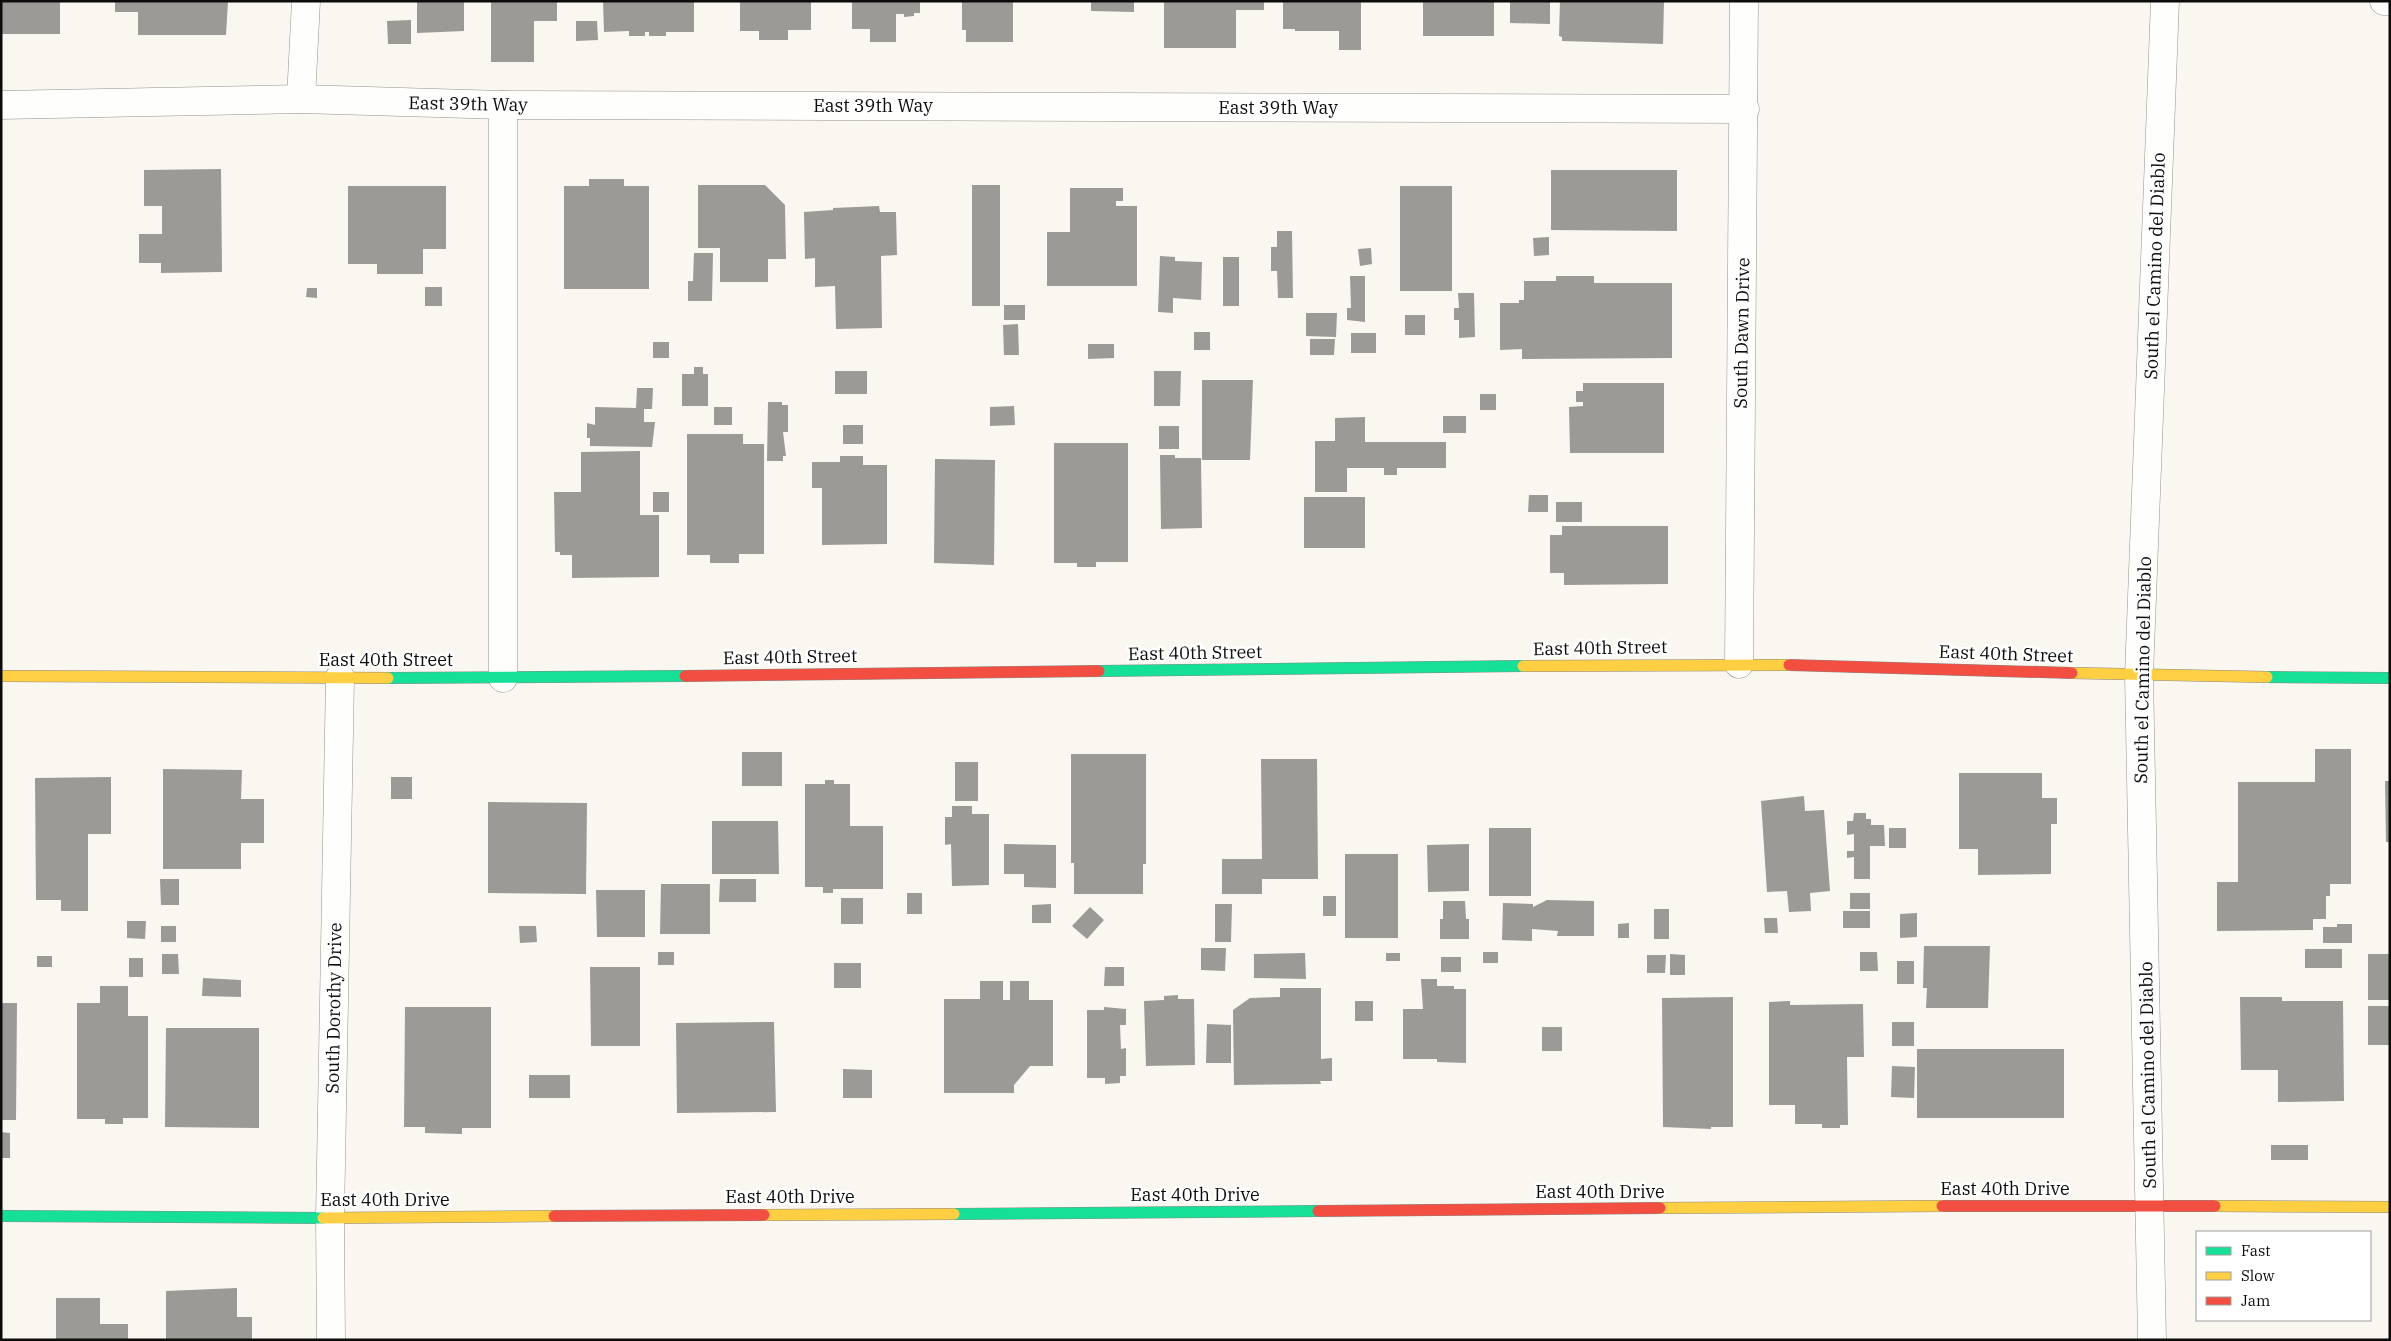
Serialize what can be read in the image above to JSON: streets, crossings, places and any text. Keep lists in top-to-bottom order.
{
  "streets": {
    "street": [
      "East 39th Way",
      "South el Camino del Diablo",
      "South Dawn Drive",
      "East 40th Street",
      "South Dorothy Drive",
      "East 40th Drive"
    ]
  },
  "crossings": [
    ["East 39th Way", "South Dawn Drive"],
    ["South el Camino del Diablo", "East 40th Street"],
    ["South el Camino del Diablo", "East 40th Drive"],
    ["South Dawn Drive", "East 40th Street"],
    ["East 40th Street", "South Dorothy Drive"],
    ["South Dorothy Drive", "East 40th Drive"]
  ],
  "legend": ["Fast", "Slow", "Jam"]
}
